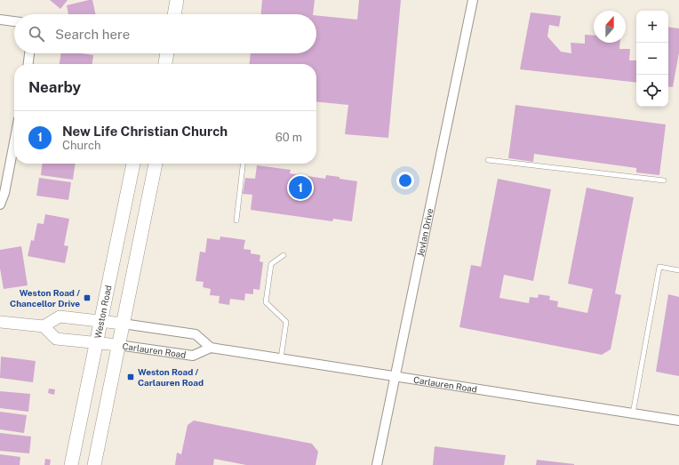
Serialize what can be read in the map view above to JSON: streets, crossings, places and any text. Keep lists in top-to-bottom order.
{
  "streets": {
    "main road": ["Weston Road"],
    "street": ["Jevlan Drive", "Carlauren Road"]
  },
  "crossings": [
    ["Jevlan Drive", "Carlauren Road"],
    ["Weston Road", "Carlauren Road"]
  ],
  "places": {
    "transit": ["Weston Road / Chancellor Drive", "Weston Road / Carlauren Road"]
  },
  "north": "top",
  "page": {
    "map_buttons": ["+", "−"],
    "search": "Search here",
    "heading": "Nearby",
    "list": [
      {
        "mark": "1",
        "name": "New Life Christian Church",
        "note": "Church",
        "value": "60 m"
      }
    ],
    "pins": "1"
  }
}
